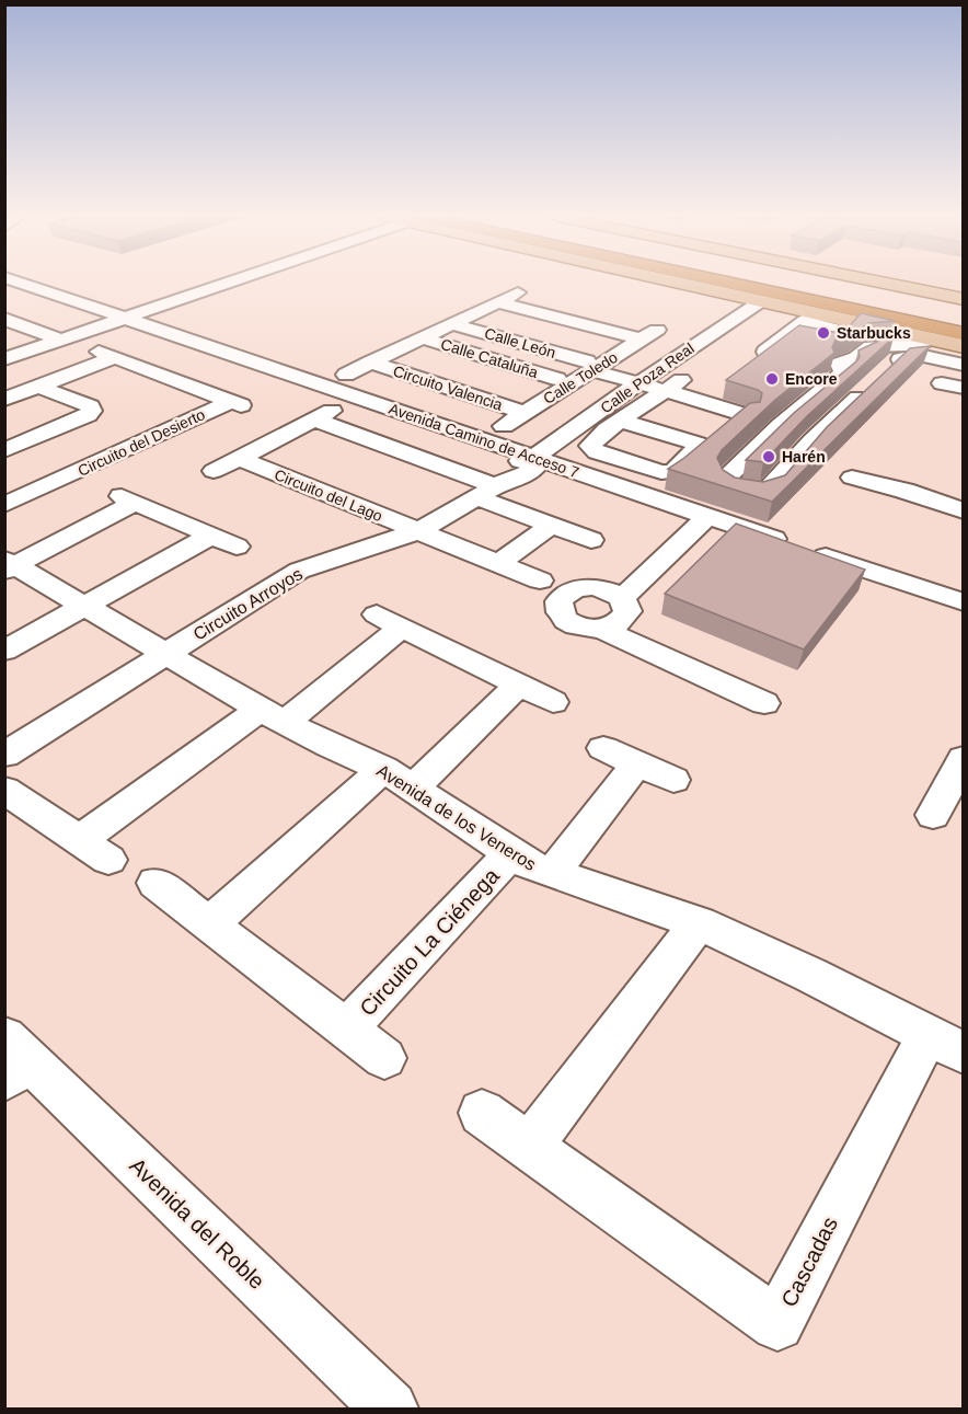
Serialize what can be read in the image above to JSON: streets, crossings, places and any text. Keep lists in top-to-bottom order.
{
  "streets": {
    "street": [
      "Calle León",
      "Calle Cataluña",
      "Calle Toledo",
      "Calle Poza Real",
      "Circuito Valencia",
      "Avenida Camino de Acceso 7",
      "Circuito del Desierto",
      "Circuito del Lago",
      "Circuito Arroyos",
      "Avenida de los Veneros",
      "Circuito La Ciénega",
      "Avenida del Roble",
      "Cascadas"
    ]
  },
  "crossings": [
    ["Calle León", "Calle Toledo"],
    ["Calle León", "Calle Poza Real"],
    ["Calle León", "Circuito Valencia"],
    ["Calle Cataluña", "Calle Toledo"],
    ["Calle Cataluña", "Circuito Valencia"],
    ["Calle Toledo", "Circuito Valencia"],
    ["Calle Poza Real", "Avenida Camino de Acceso 7"],
    ["Calle Poza Real", "Circuito Arroyos"],
    ["Avenida Camino de Acceso 7", "Circuito Arroyos"],
    ["Circuito del Lago", "Circuito Arroyos"],
    ["Circuito Arroyos", "Avenida de los Veneros"],
    ["Avenida de los Veneros", "Circuito La Ciénega"],
    ["Avenida de los Veneros", "Cascadas"]
  ],
  "places": ["Starbucks", "Encore", "Harén"]
}
